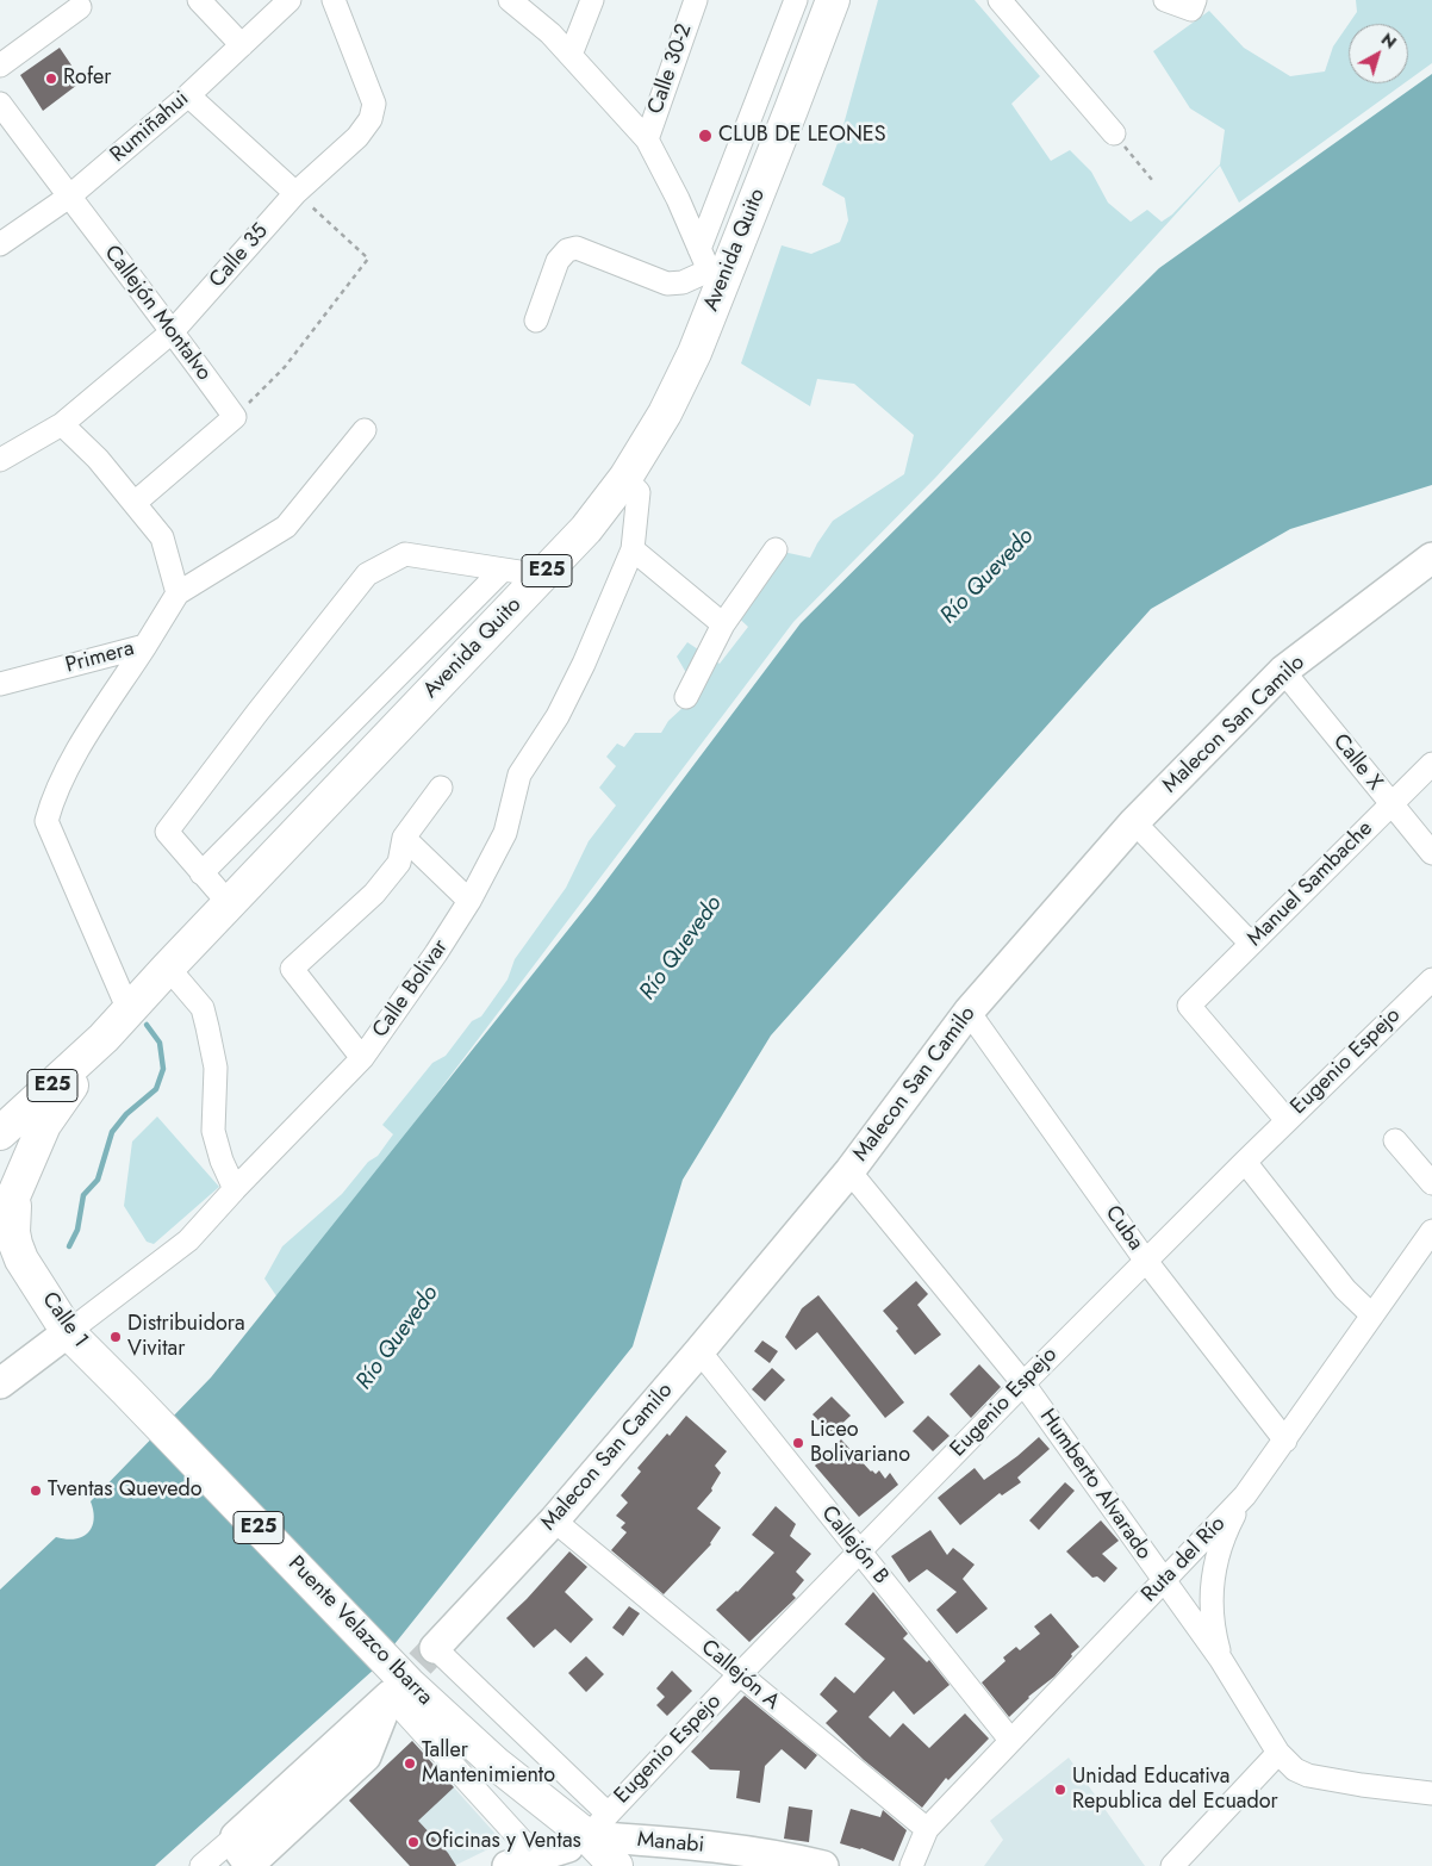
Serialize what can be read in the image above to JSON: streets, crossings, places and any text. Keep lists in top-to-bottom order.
{
  "streets": {
    "highway": [
      "Avenida Quito",
      "E25",
      "Calle 1",
      "Puente Velazco Ibarra"
    ],
    "main road": ["Malecon San Camilo", "Calle Bolivar", "Manabi"],
    "street": [
      "Calle 30-2",
      "Rumiñahui",
      "Calle 35",
      "Callejón Montalvo",
      "Primera",
      "Calle X",
      "Manuel Sambache",
      "Eugenio Espejo",
      "Cuba",
      "Humberto Alvarado",
      "Callejón B",
      "Ruta del Río",
      "Callejón A"
    ]
  },
  "crossings": [
    ["Rumiñahui", "Callejón Montalvo"],
    ["Avenida Quito", "Calle Bolivar"],
    ["Avenida Quito", "Calle 1"],
    ["Calle 35", "Callejón Montalvo"],
    ["E25", "Eugenio Espejo"],
    ["E25", "Puente Velazco Ibarra"],
    ["E25", "Manabi"],
    ["Malecon San Camilo", "Calle X"],
    ["Malecon San Camilo", "Cuba"],
    ["Malecon San Camilo", "Humberto Alvarado"],
    ["Malecon San Camilo", "Callejón B"],
    ["Malecon San Camilo", "Callejón A"],
    ["Calle X", "Manuel Sambache"],
    ["Manuel Sambache", "Eugenio Espejo"],
    ["Calle Bolivar", "Calle 1"],
    ["Eugenio Espejo", "Cuba"],
    ["Eugenio Espejo", "Humberto Alvarado"],
    ["Eugenio Espejo", "Callejón B"],
    ["Eugenio Espejo", "Puente Velazco Ibarra"],
    ["Eugenio Espejo", "Callejón A"],
    ["Eugenio Espejo", "Manabi"],
    ["Cuba", "Ruta del Río"],
    ["Calle 1", "Puente Velazco Ibarra"],
    ["Humberto Alvarado", "Ruta del Río"],
    ["Callejón B", "Ruta del Río"],
    ["Ruta del Río", "Callejón A"],
    ["Puente Velazco Ibarra", "Manabi"]
  ],
  "water": ["Río Quevedo"],
  "places": [
    "Rofer",
    "CLUB DE LEONES",
    "Distribuidora Vivitar",
    "Liceo Bolivariano",
    "Tventas Quevedo",
    "Taller Mantenimiento",
    "Unidad Educativa Republica del Ecuador",
    "Oficinas y Ventas"
  ],
  "north": "top right"
}
